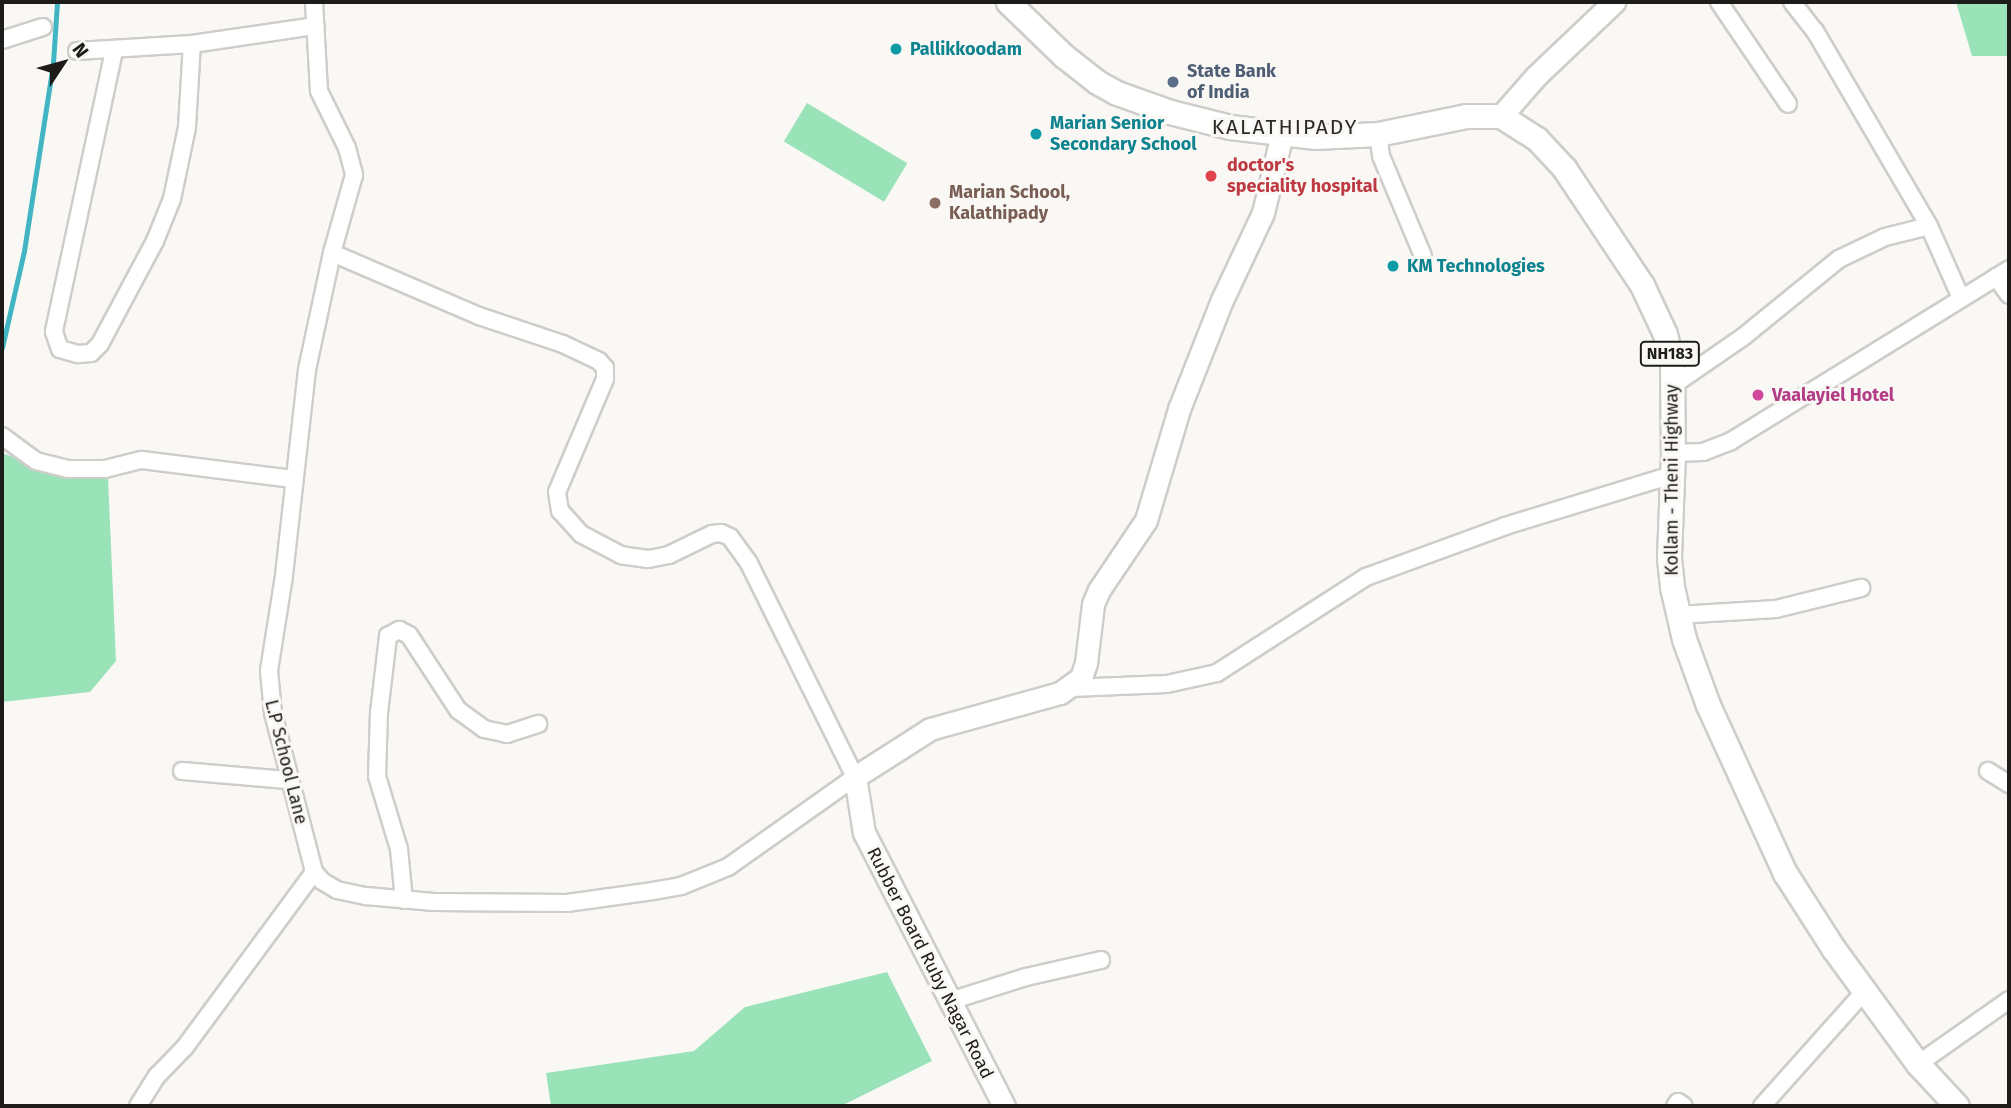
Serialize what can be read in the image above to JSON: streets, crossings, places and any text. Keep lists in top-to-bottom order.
{
  "streets": {
    "highway": ["NH183", "Kollam - Theni Highway"],
    "main road": ["Rubber Board Ruby Nagar Road"],
    "street": ["L.P School Lane"]
  },
  "districts": ["KALATHIPADY"],
  "places": [
    "Pallikkoodam",
    "State Bank of India",
    "Marian Senior Secondary School",
    "doctor's speciality hospital",
    "Marian School, Kalathipady",
    "KM Technologies",
    "Vaalayiel Hotel"
  ],
  "north": "top right"
}
